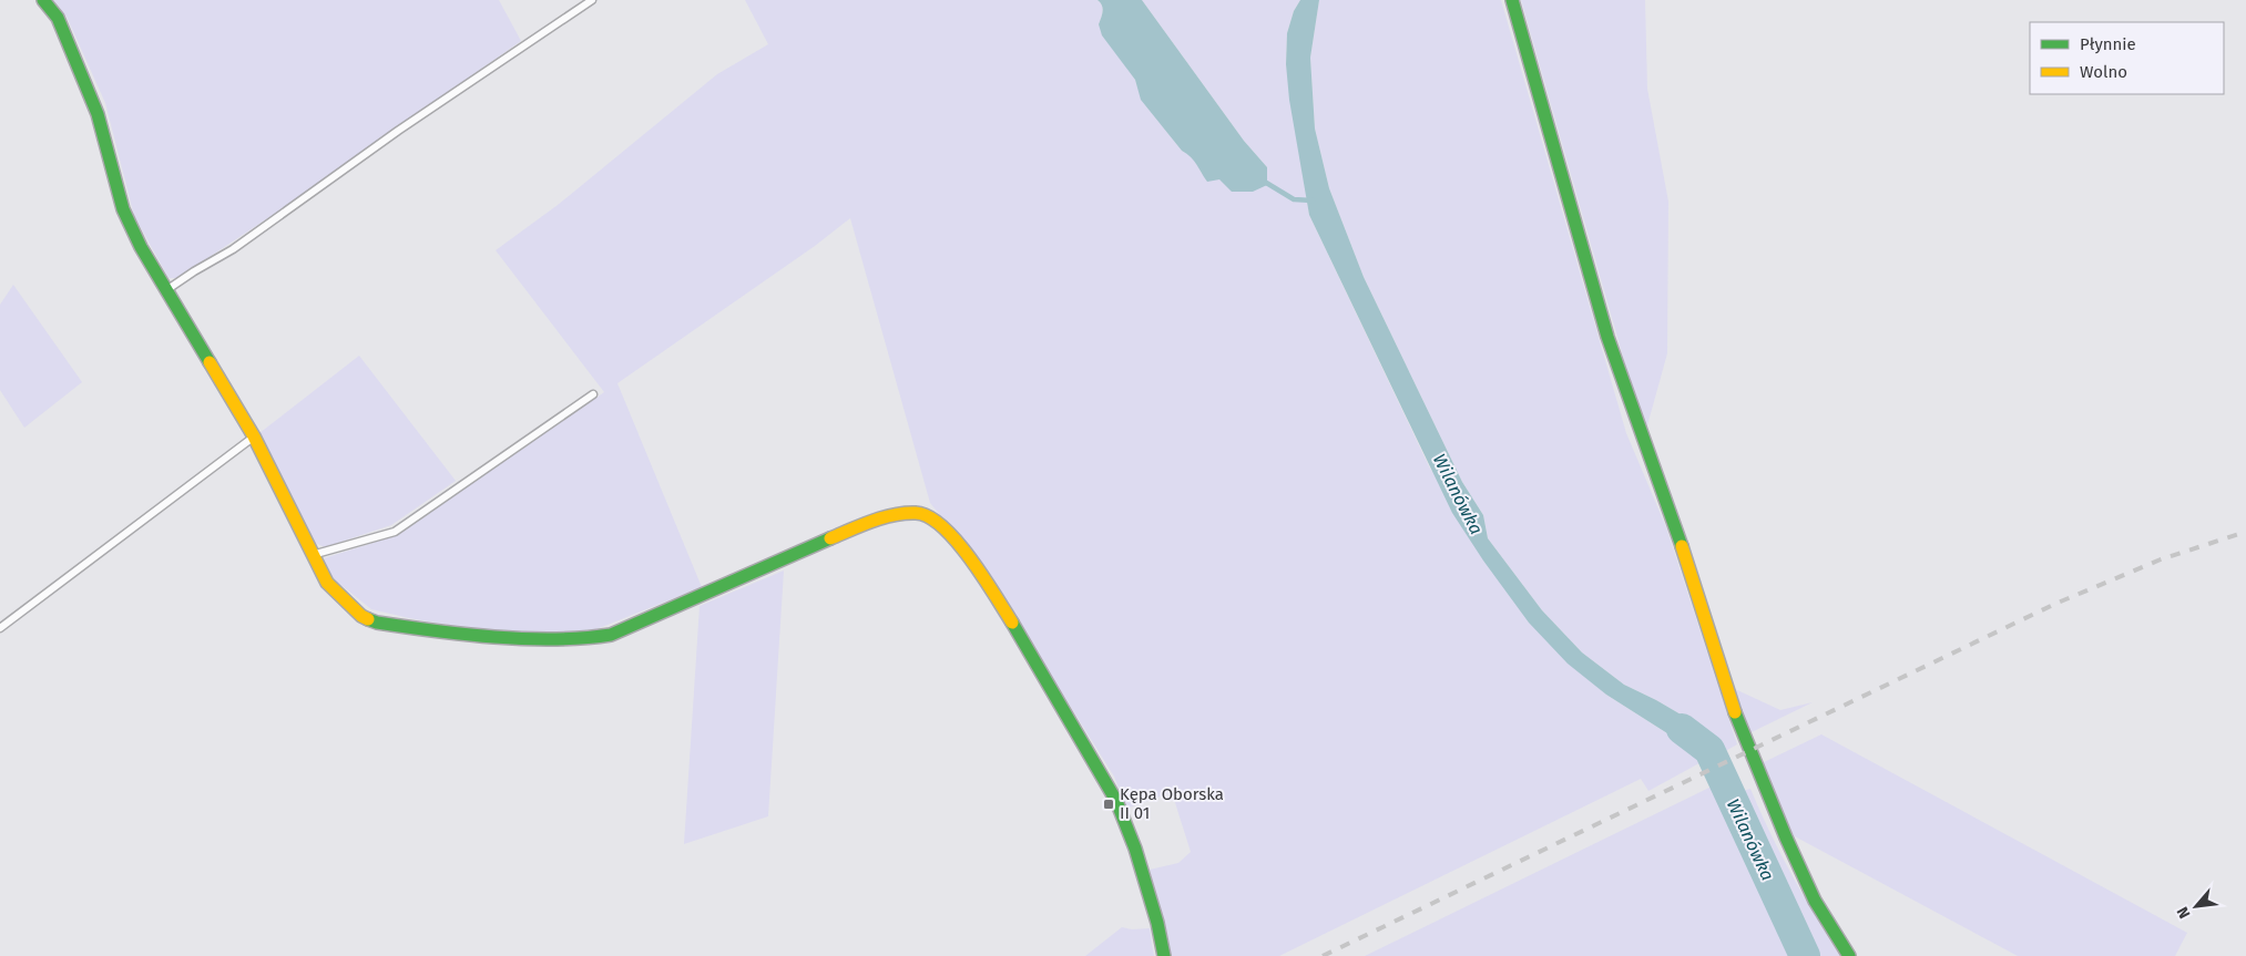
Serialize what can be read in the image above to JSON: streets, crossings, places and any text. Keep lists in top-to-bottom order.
{
  "water": ["Wilanówka"],
  "places": {
    "transit": ["Kępa Oborska II 01"]
  },
  "legend": ["Płynnie", "Wolno"],
  "north": "bottom left"
}
